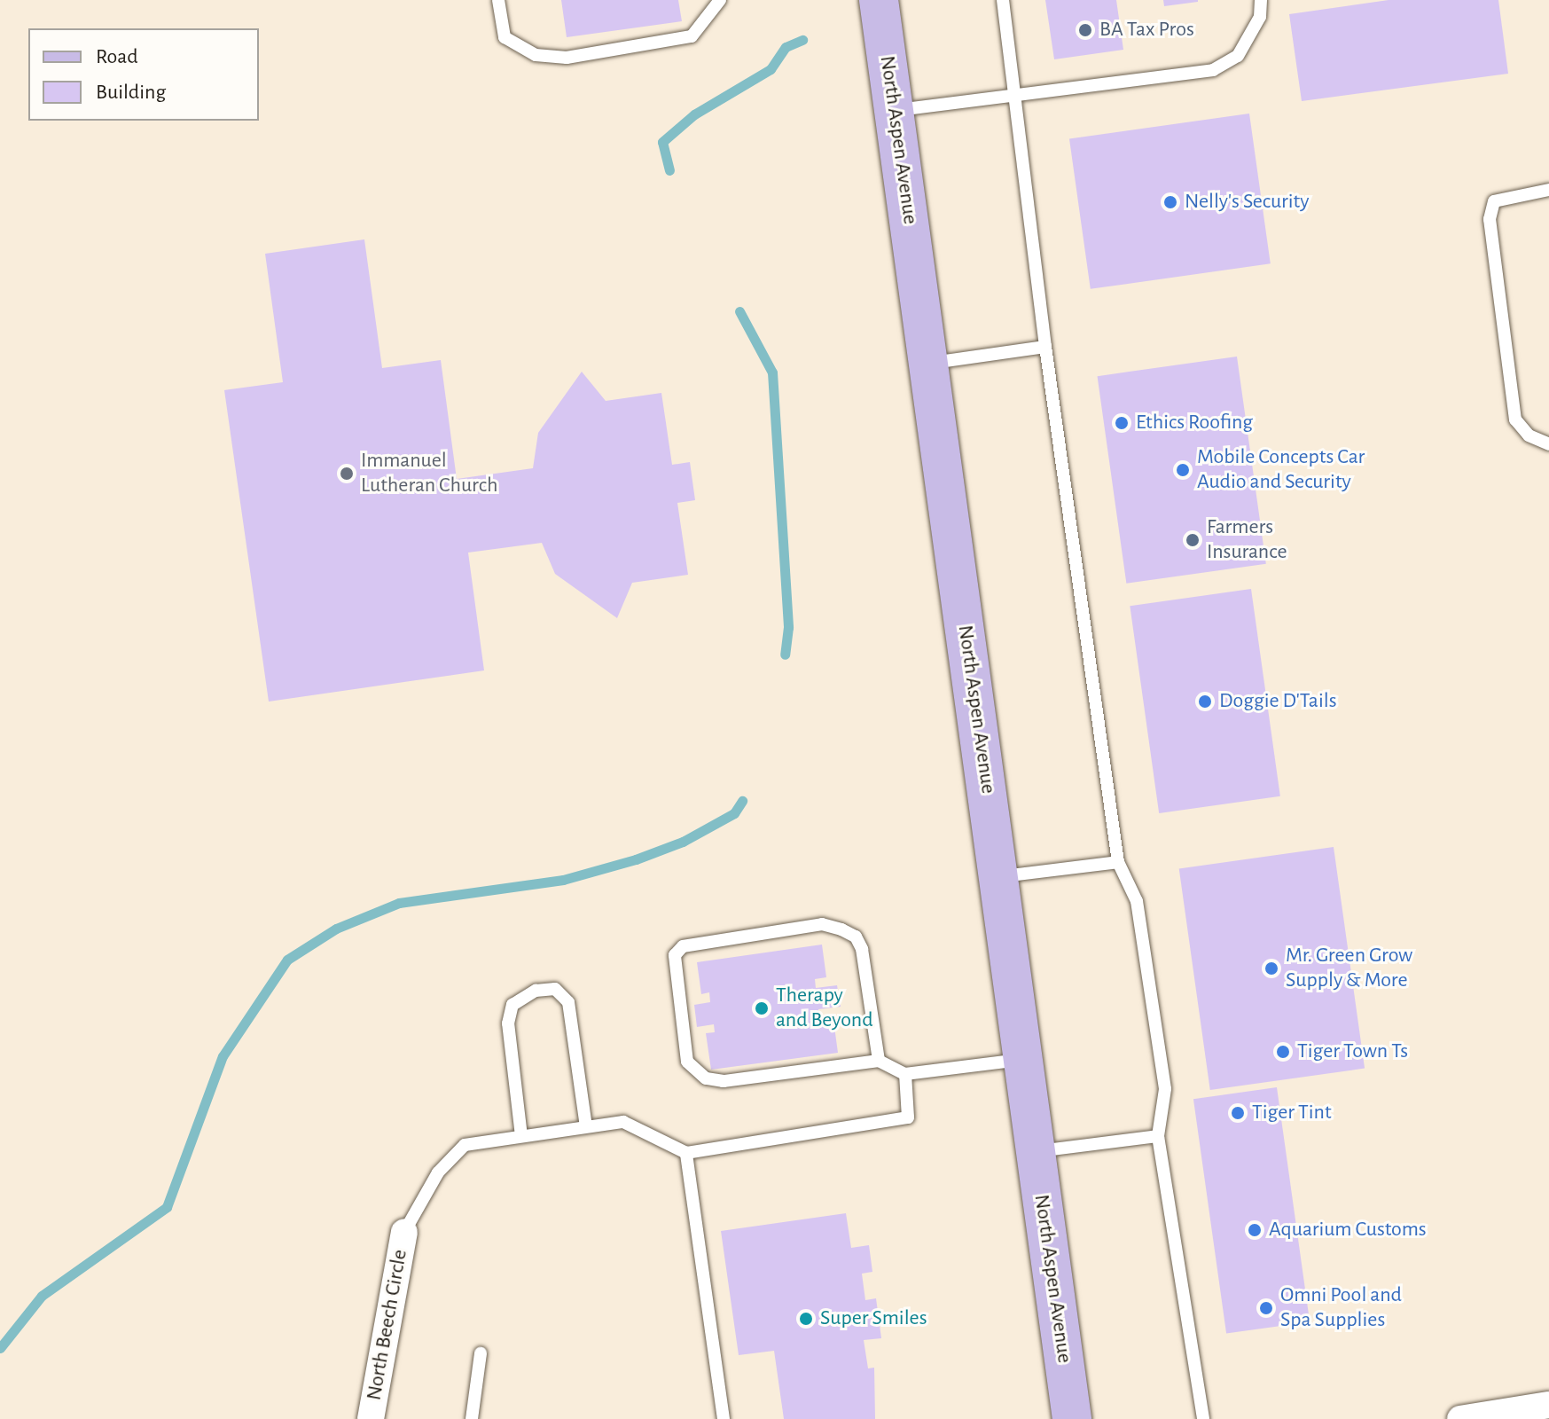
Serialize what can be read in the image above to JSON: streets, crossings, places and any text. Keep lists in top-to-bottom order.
{
  "streets": {
    "main road": ["North Aspen Avenue"],
    "street": ["North Beech Circle"]
  },
  "places": [
    "BA Tax Pros",
    "Nelly's Security",
    "Ethics Roofing",
    "Mobile Concepts Car Audio and Security",
    "Immanuel Lutheran Church",
    "Farmers Insurance",
    "Doggie D'Tails",
    "Mr. Green Grow Supply & More",
    "Therapy and Beyond",
    "Tiger Town Ts",
    "Tiger Tint",
    "Aquarium Customs",
    "Omni Pool and Spa Supplies",
    "Super Smiles"
  ],
  "legend": ["Road", "Building"]
}
